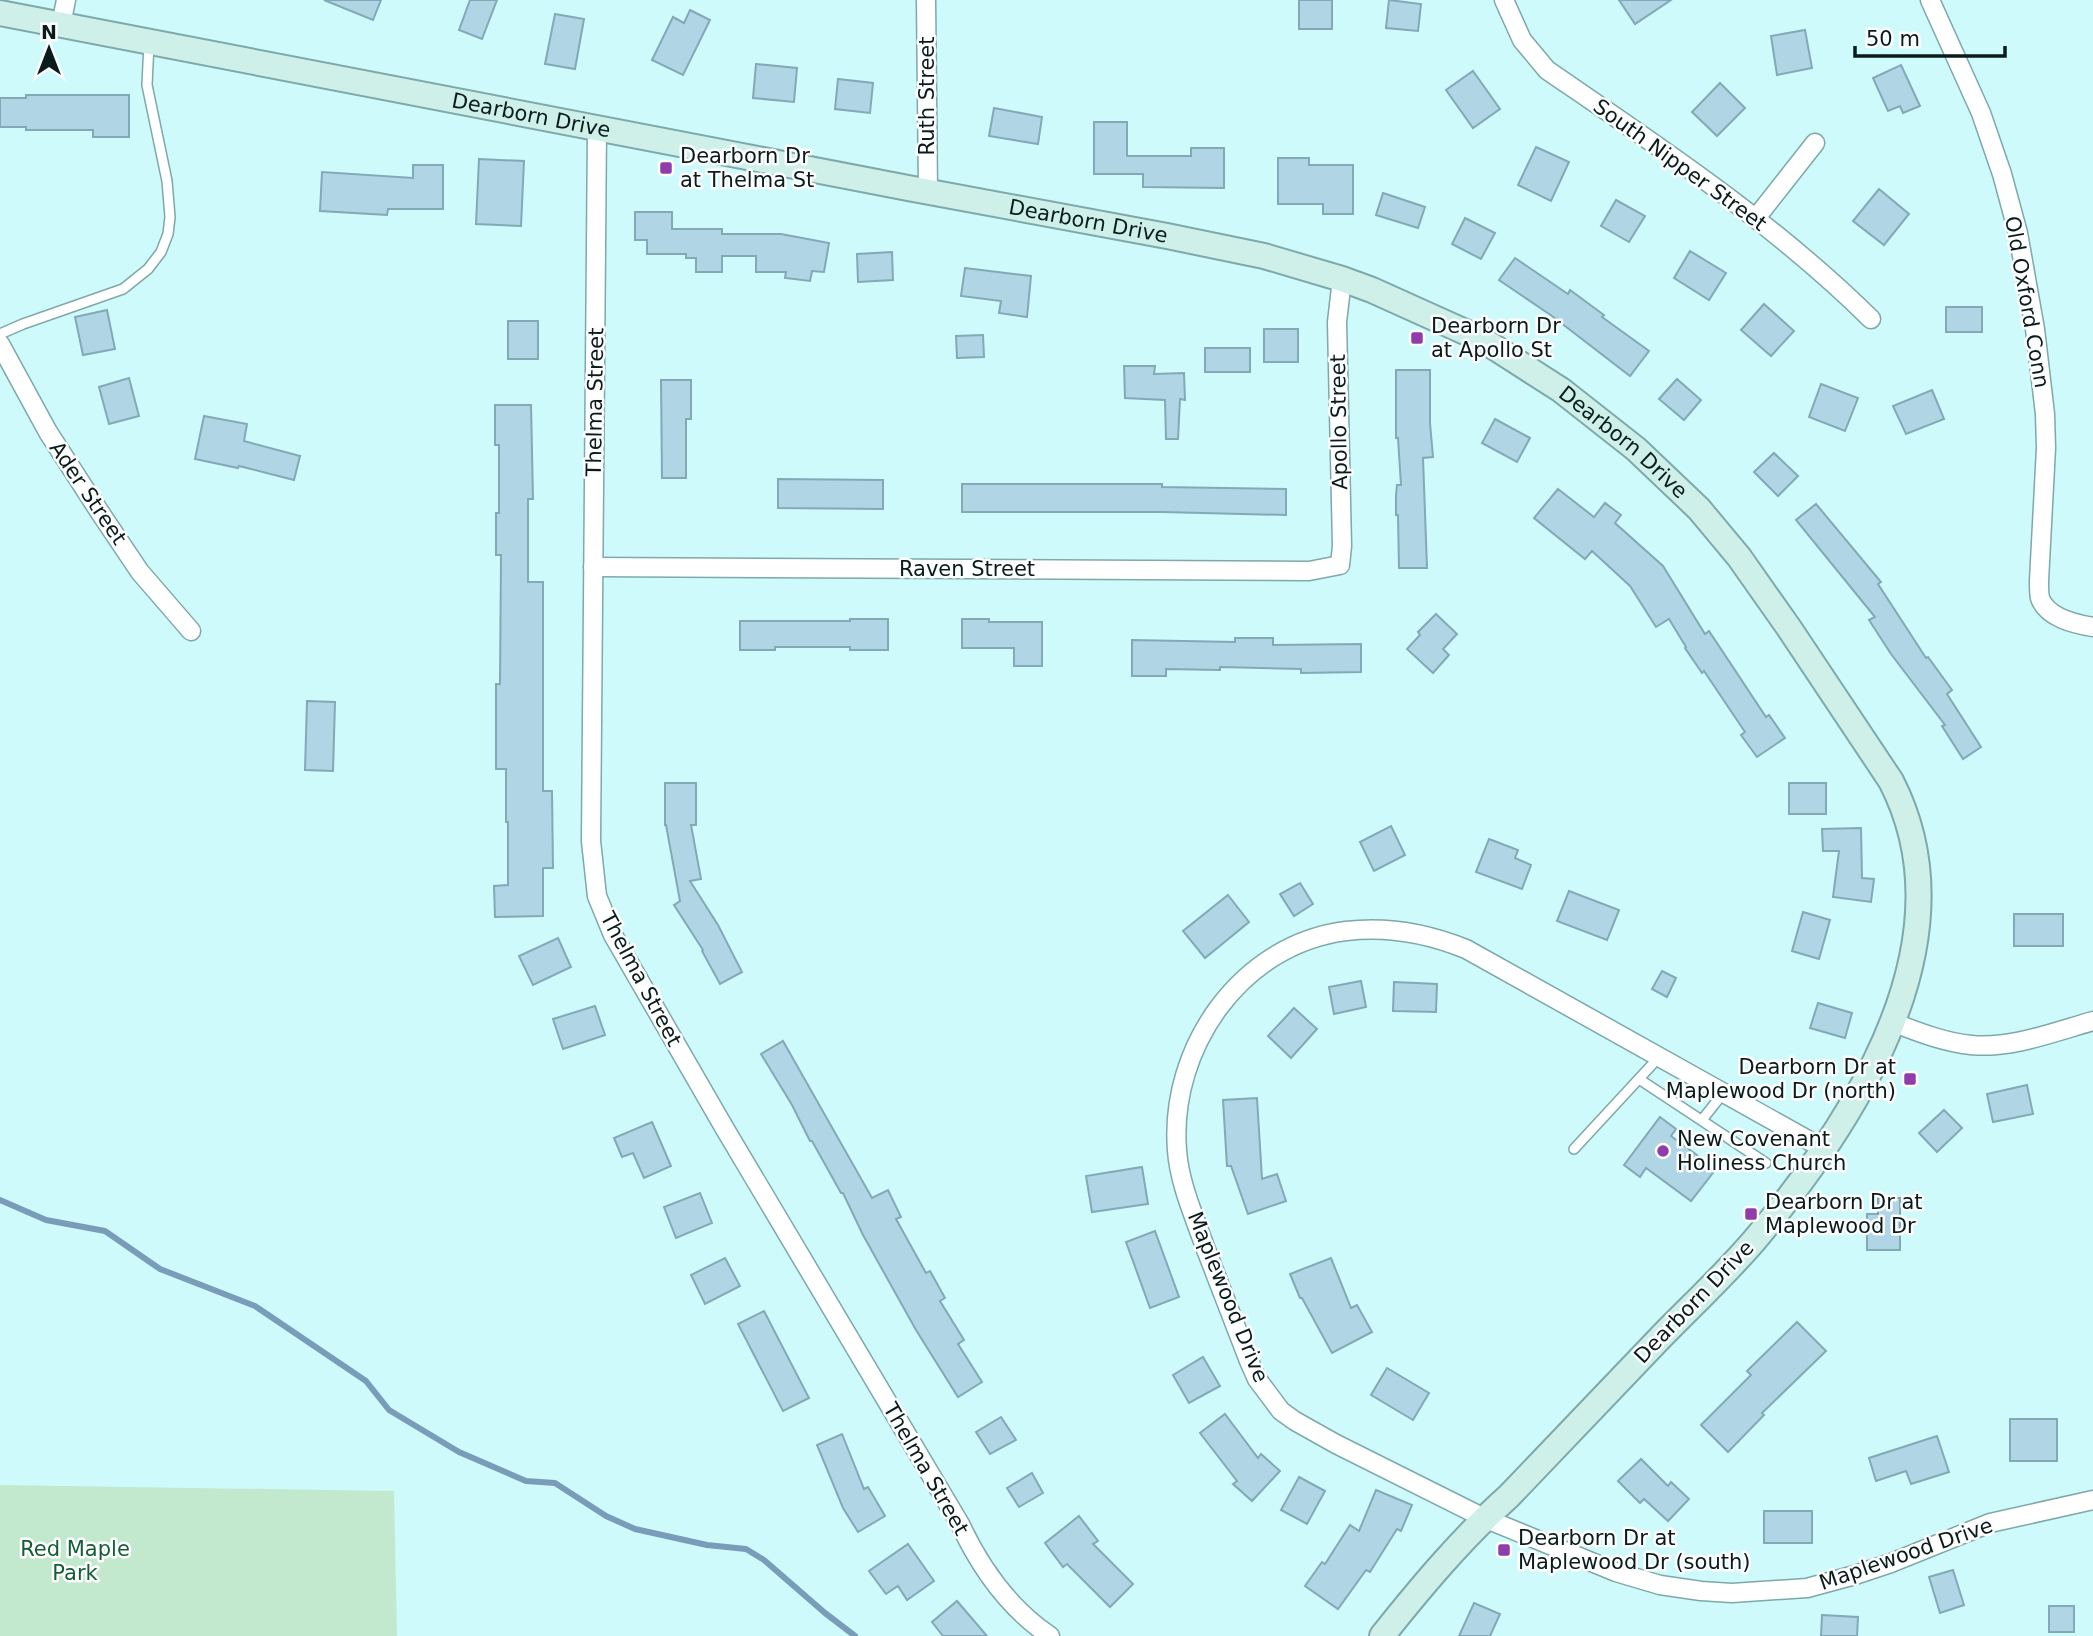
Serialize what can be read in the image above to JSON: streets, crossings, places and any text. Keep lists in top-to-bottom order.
{
  "streets": {
    "street": [
      "Ruth Street",
      "Dearborn Drive",
      "South Nipper Street",
      "Old Oxford Conn",
      "Thelma Street",
      "Apollo Street",
      "Ader Street",
      "Raven Street",
      "Maplewood Drive"
    ]
  },
  "crossings": [
    ["Ruth Street", "Dearborn Drive"],
    ["Dearborn Drive", "Thelma Street"],
    ["Dearborn Drive", "Apollo Street"],
    ["Dearborn Drive", "Maplewood Drive"],
    ["Thelma Street", "Raven Street"],
    ["Apollo Street", "Raven Street"]
  ],
  "parks": ["Red Maple Park"],
  "places": {
    "transit": [
      "Dearborn Dr at Thelma St",
      "Dearborn Dr at Apollo St",
      "Dearborn Dr at Maplewood Dr (north)",
      "Dearborn Dr at Maplewood Dr",
      "Dearborn Dr at Maplewood Dr (south)"
    ],
    "other": ["New Covenant Holiness Church"]
  },
  "scale_bar": "50 m",
  "north": "top"
}
